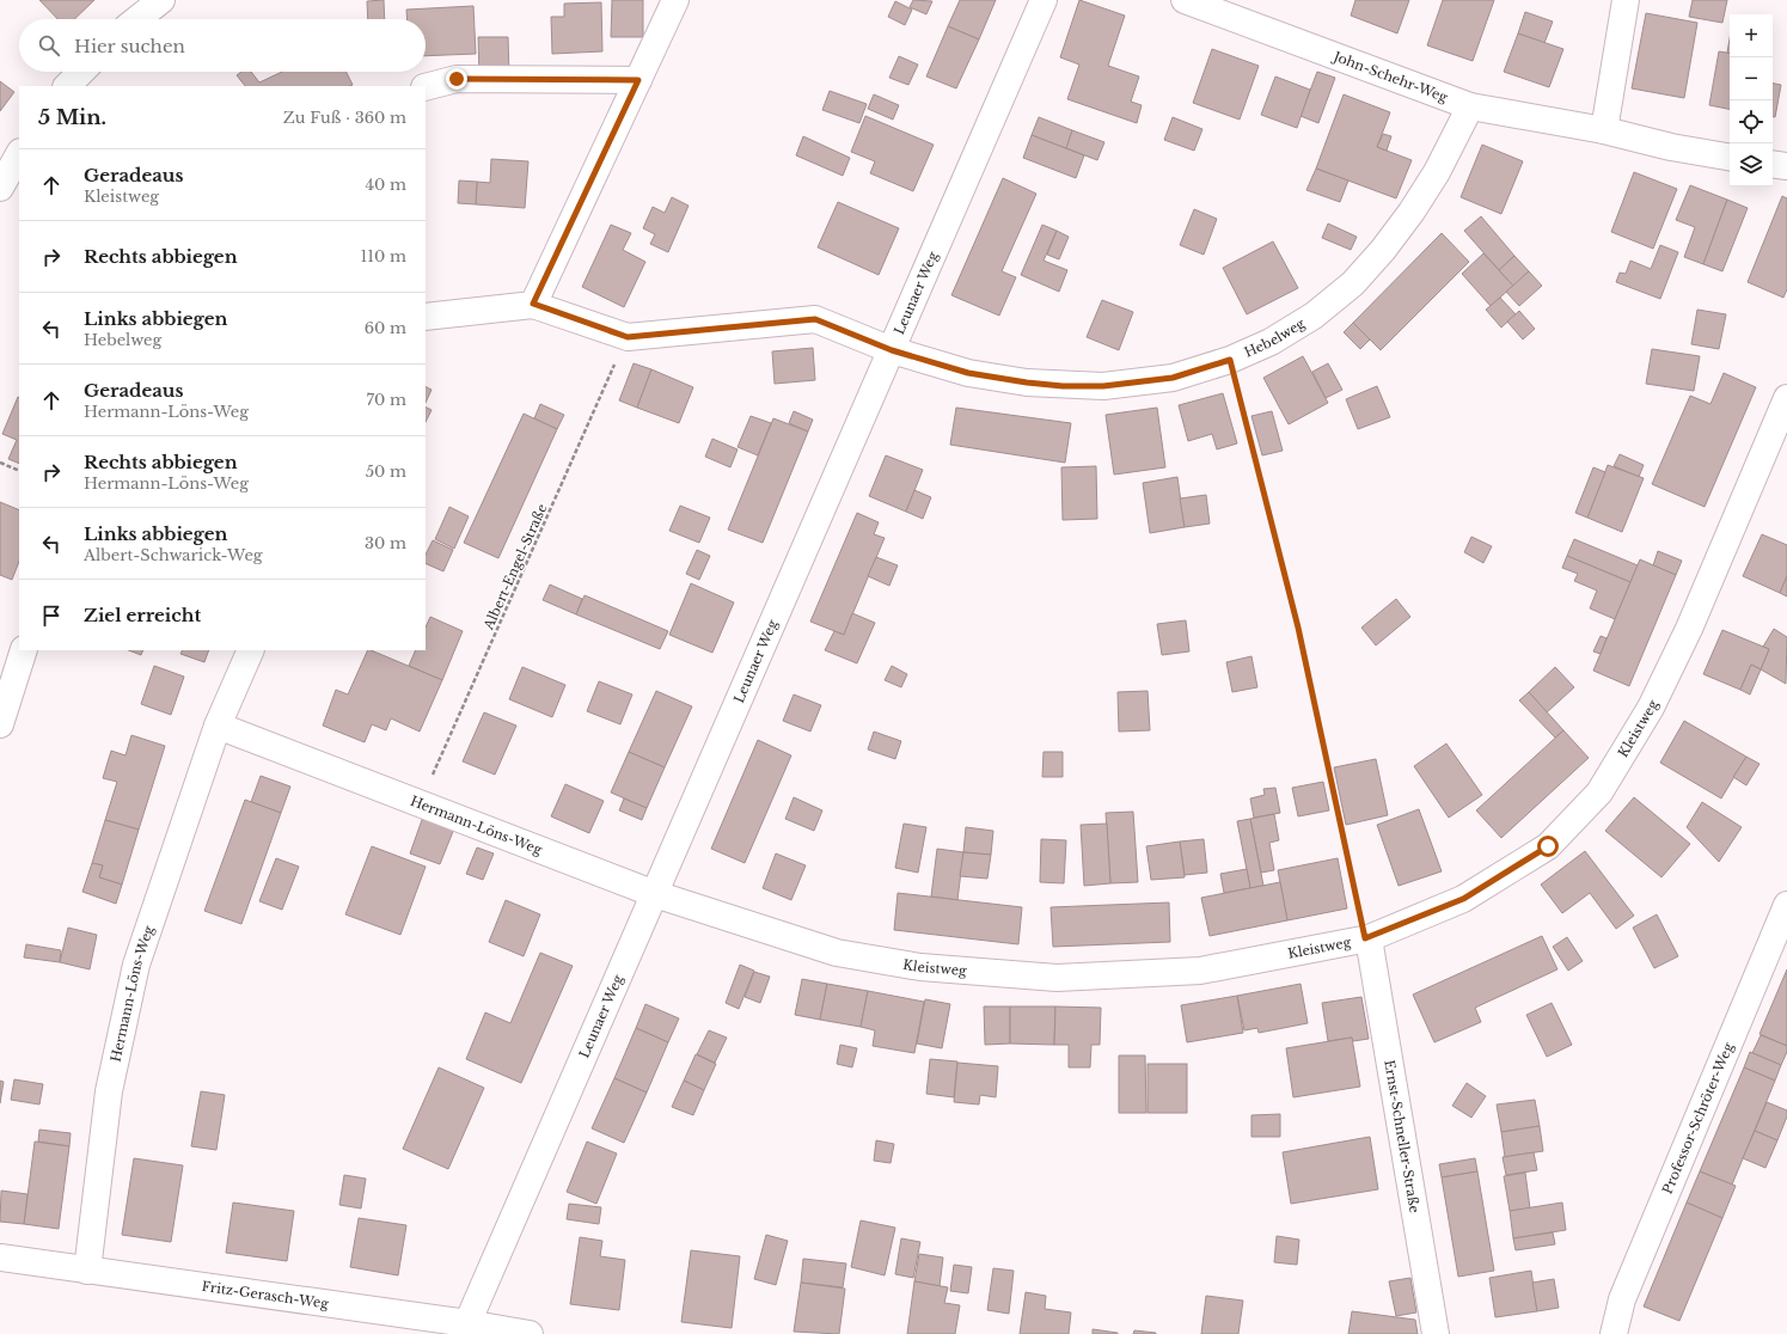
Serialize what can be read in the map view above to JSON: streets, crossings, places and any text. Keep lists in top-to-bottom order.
{
  "streets": {
    "street": [
      "John-Schehr-Weg",
      "Leunaer Weg",
      "Hebelweg",
      "Kleistweg",
      "Hermann-Löns-Weg",
      "Professor-Schröter-Weg",
      "Ernst-Schneller-Straße",
      "Fritz-Gerasch-Weg"
    ],
    "path": ["Albert-Engel-Straße"]
  },
  "crossings": [
    ["John-Schehr-Weg", "Hebelweg"],
    ["Leunaer Weg", "Hebelweg"],
    ["Leunaer Weg", "Kleistweg"],
    ["Leunaer Weg", "Hermann-Löns-Weg"],
    ["Leunaer Weg", "Fritz-Gerasch-Weg"],
    ["Albert-Engel-Straße", "Hermann-Löns-Weg"],
    ["Kleistweg", "Hermann-Löns-Weg"],
    ["Kleistweg", "Ernst-Schneller-Straße"],
    ["Hermann-Löns-Weg", "Fritz-Gerasch-Weg"]
  ],
  "page": {
    "map_buttons": ["+", "−"],
    "search": "Hier suchen",
    "heading": ["5 Min.", "Zu Fuß · 360 m"],
    "list": [
      ["Geradeaus", "Kleistweg", "40 m"],
      ["Rechts abbiegen", "110 m"],
      ["Links abbiegen", "Hebelweg", "60 m"],
      ["Geradeaus", "Hermann-Löns-Weg", "70 m"],
      ["Rechts abbiegen", "Hermann-Löns-Weg", "50 m"],
      ["Links abbiegen", "Albert-Schwarick-Weg", "30 m"],
      "Ziel erreicht"
    ]
  }
}
